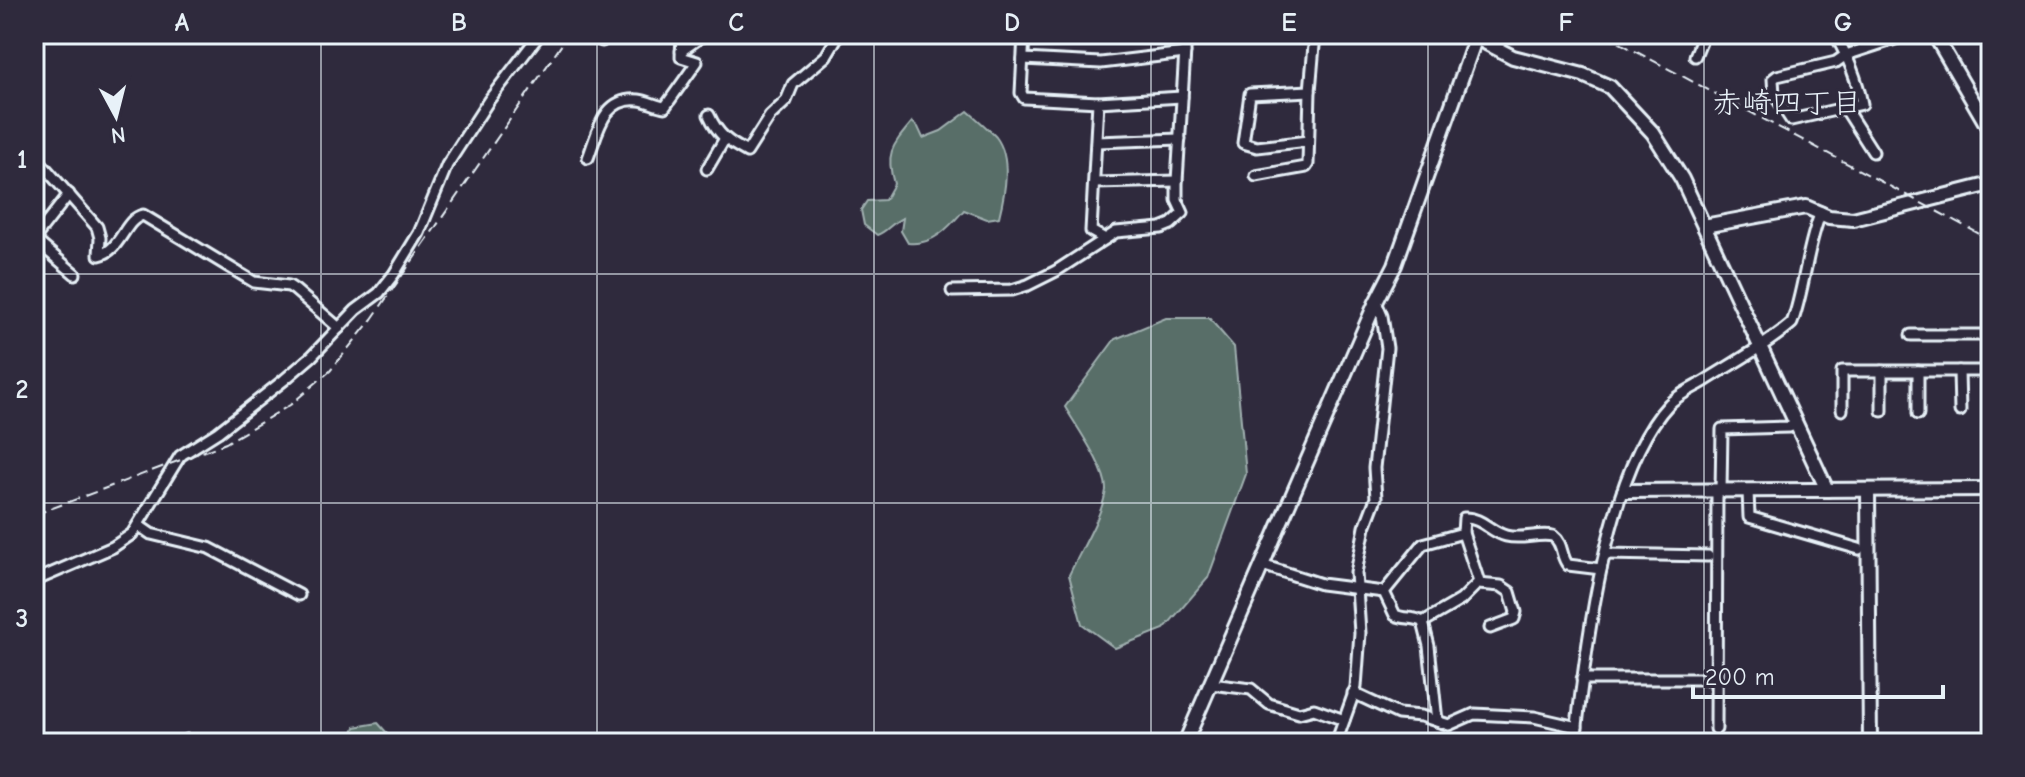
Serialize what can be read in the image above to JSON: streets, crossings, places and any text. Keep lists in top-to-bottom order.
{
  "districts": ["赤崎四丁目"],
  "scale_bar": "200 m",
  "north": "bottom",
  "grid": {
    "columns": [
      "A",
      "B",
      "C",
      "D",
      "E",
      "F",
      "G"
    ],
    "rows": ["1", "2", "3"]
  }
}
